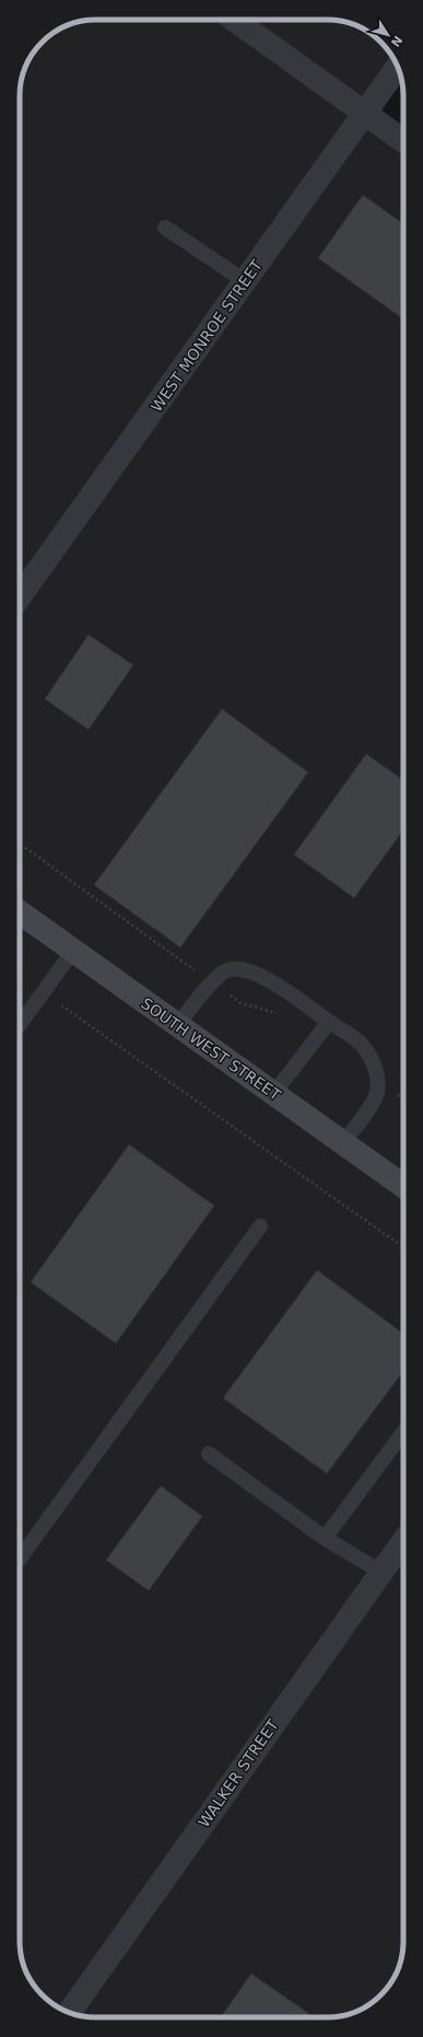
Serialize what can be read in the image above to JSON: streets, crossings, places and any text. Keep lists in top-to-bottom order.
{
  "streets": {
    "main road": ["SOUTH WEST STREET"],
    "street": ["WEST MONROE STREET", "WALKER STREET"]
  },
  "north": "bottom right"
}
